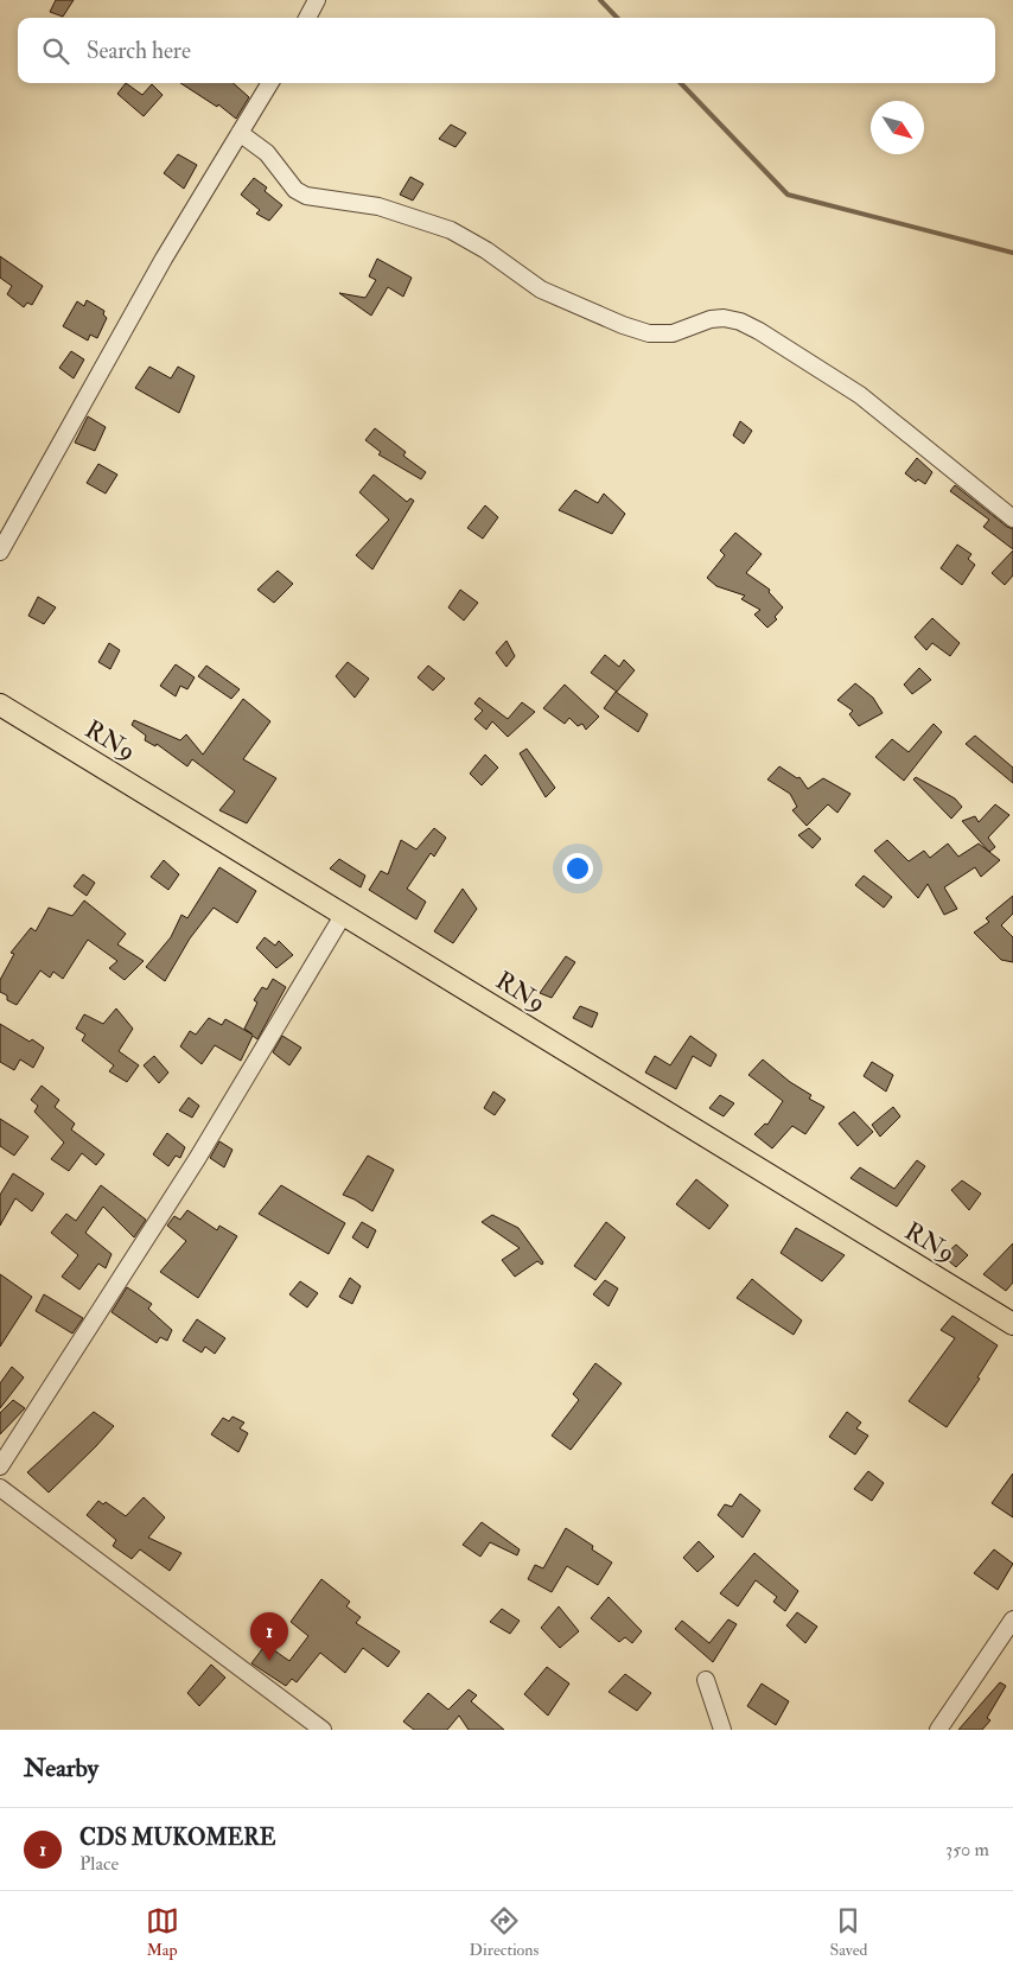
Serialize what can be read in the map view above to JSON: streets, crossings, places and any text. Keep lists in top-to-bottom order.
{
  "streets": {
    "main road": ["RN9"]
  },
  "north": "bottom right",
  "page": {
    "search": "Search here",
    "pins": "1",
    "heading": "Nearby",
    "list": [
      {
        "mark": "1",
        "name": "CDS MUKOMERE",
        "note": "Place",
        "value": "350 m"
      }
    ],
    "nav": ["Map", "Directions", "Saved"]
  }
}
